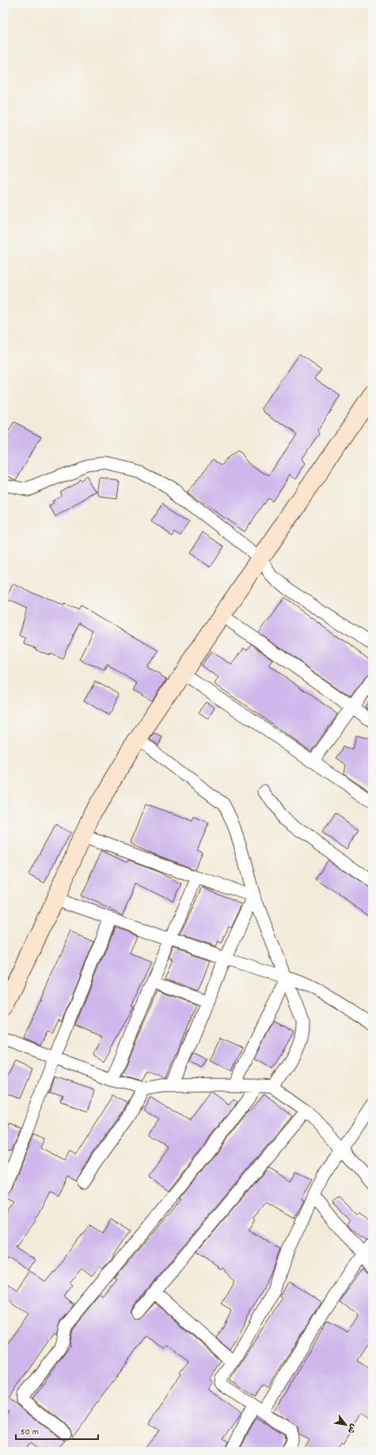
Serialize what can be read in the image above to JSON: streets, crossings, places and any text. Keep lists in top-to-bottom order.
{
  "scale_bar": "50 m",
  "north": "bottom right"
}
